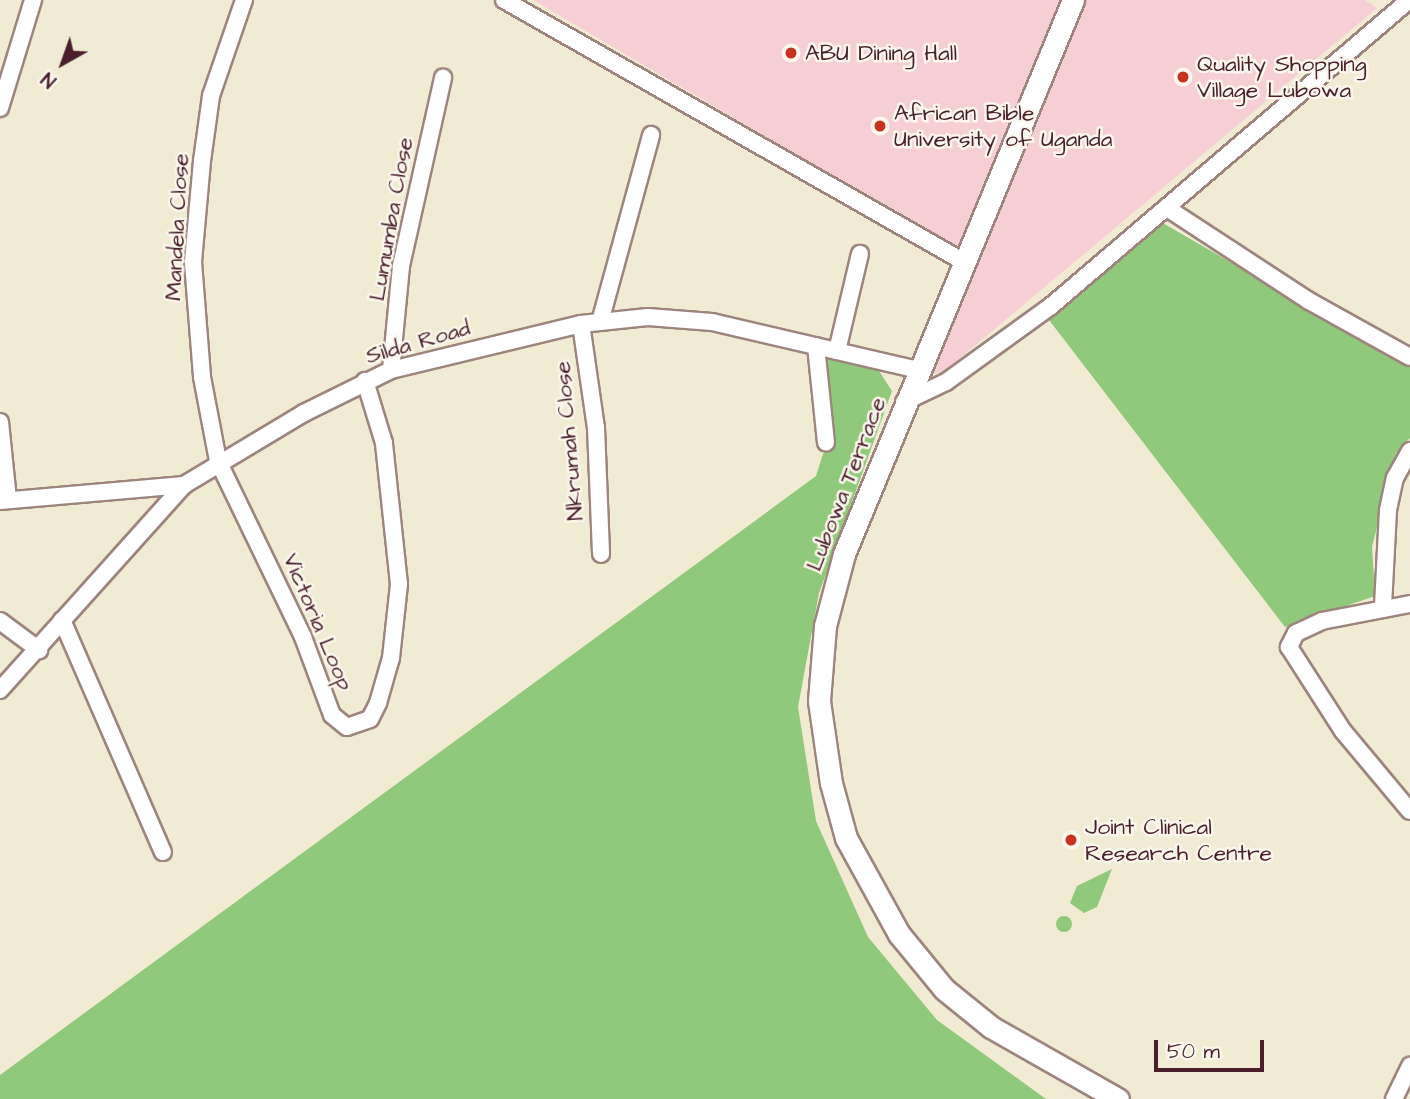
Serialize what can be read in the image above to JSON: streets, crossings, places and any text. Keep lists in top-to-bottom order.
{
  "streets": {
    "street": [
      "Lumumba Close",
      "Mandela Close",
      "Silda Road",
      "Nkrumah Close",
      "Lubowa Terrace",
      "Victoria Loop"
    ]
  },
  "crossings": [
    ["Lumumba Close", "Silda Road"],
    ["Mandela Close", "Silda Road"],
    ["Mandela Close", "Victoria Loop"],
    ["Silda Road", "Nkrumah Close"],
    ["Silda Road", "Lubowa Terrace"],
    ["Silda Road", "Victoria Loop"]
  ],
  "places": [
    "ABU Dining Hall",
    "Quality Shopping Village Lubowa",
    "African Bible University of Uganda",
    "Joint Clinical Research Centre"
  ],
  "scale_bar": "50 m",
  "north": "bottom left"
}
